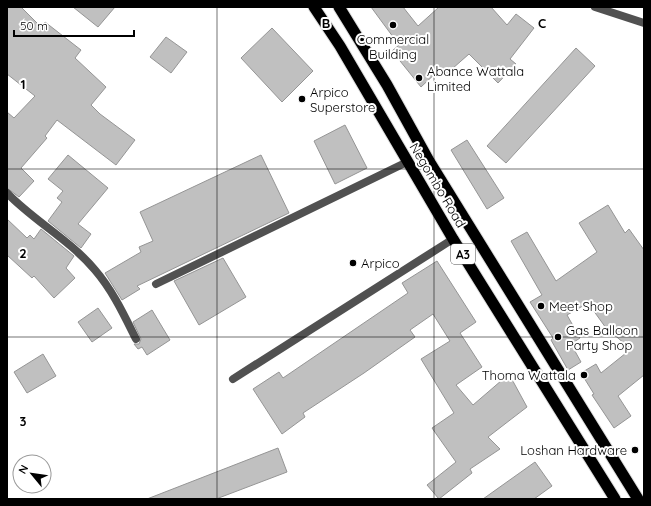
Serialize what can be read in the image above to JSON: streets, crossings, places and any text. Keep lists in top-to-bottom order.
{
  "streets": {
    "highway": ["Negombo Road", "A3"]
  },
  "places": [
    "Commercial Building",
    "Abance Wattala Limited",
    "Arpico Superstore",
    "Arpico",
    "Meet Shop",
    "Gas Balloon Party Shop",
    "Thoma Wattala",
    "Loshan Hardware"
  ],
  "scale_bar": "50 m",
  "north": "top left",
  "grid": {
    "columns": ["B", "C"],
    "rows": ["1", "2", "3"]
  }
}
